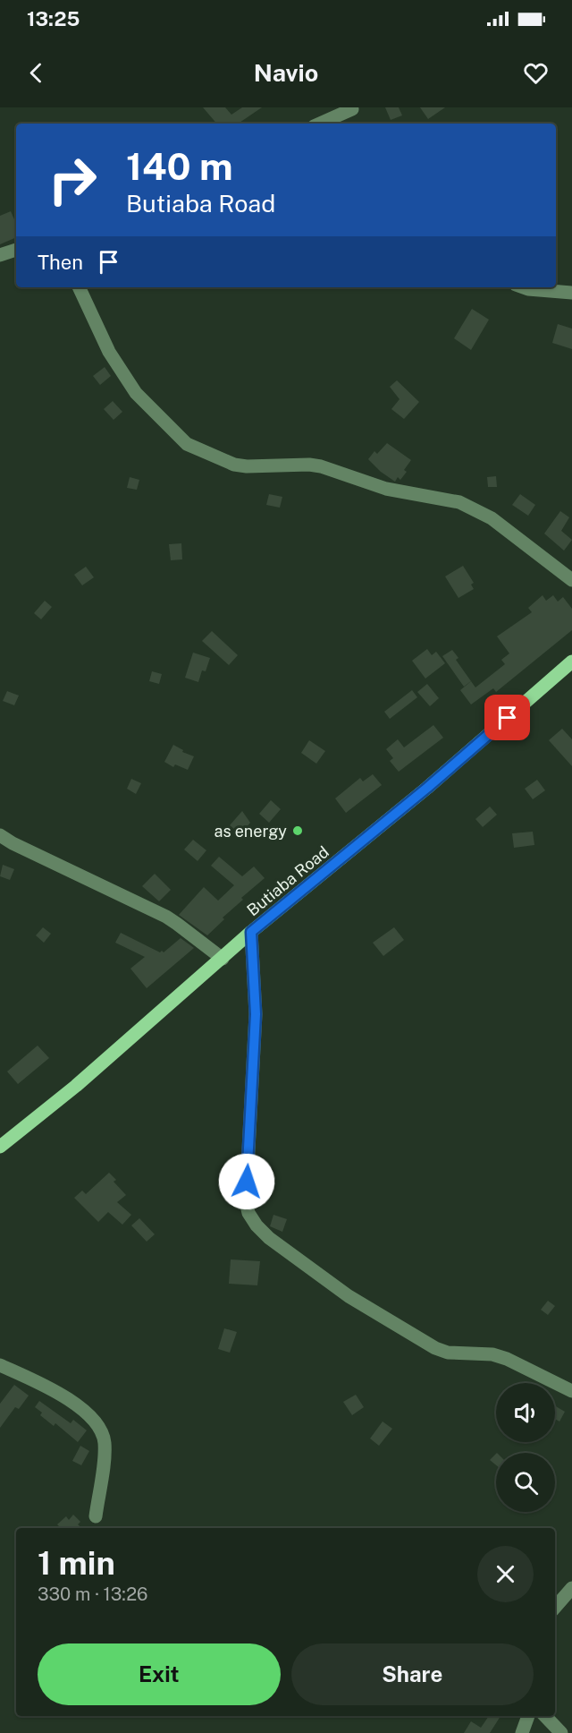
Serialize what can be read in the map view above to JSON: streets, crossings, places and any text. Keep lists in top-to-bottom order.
{
  "streets": {
    "main road": ["Butiaba Road"]
  },
  "places": ["as energy"],
  "page": {
    "status": "13:25",
    "header": "Navio",
    "turn": ["140 m", "Butiaba Road"],
    "then": "Then",
    "heading": ["1 min", "330 m · 13:26"],
    "buttons": ["Exit", "Share"]
  }
}
